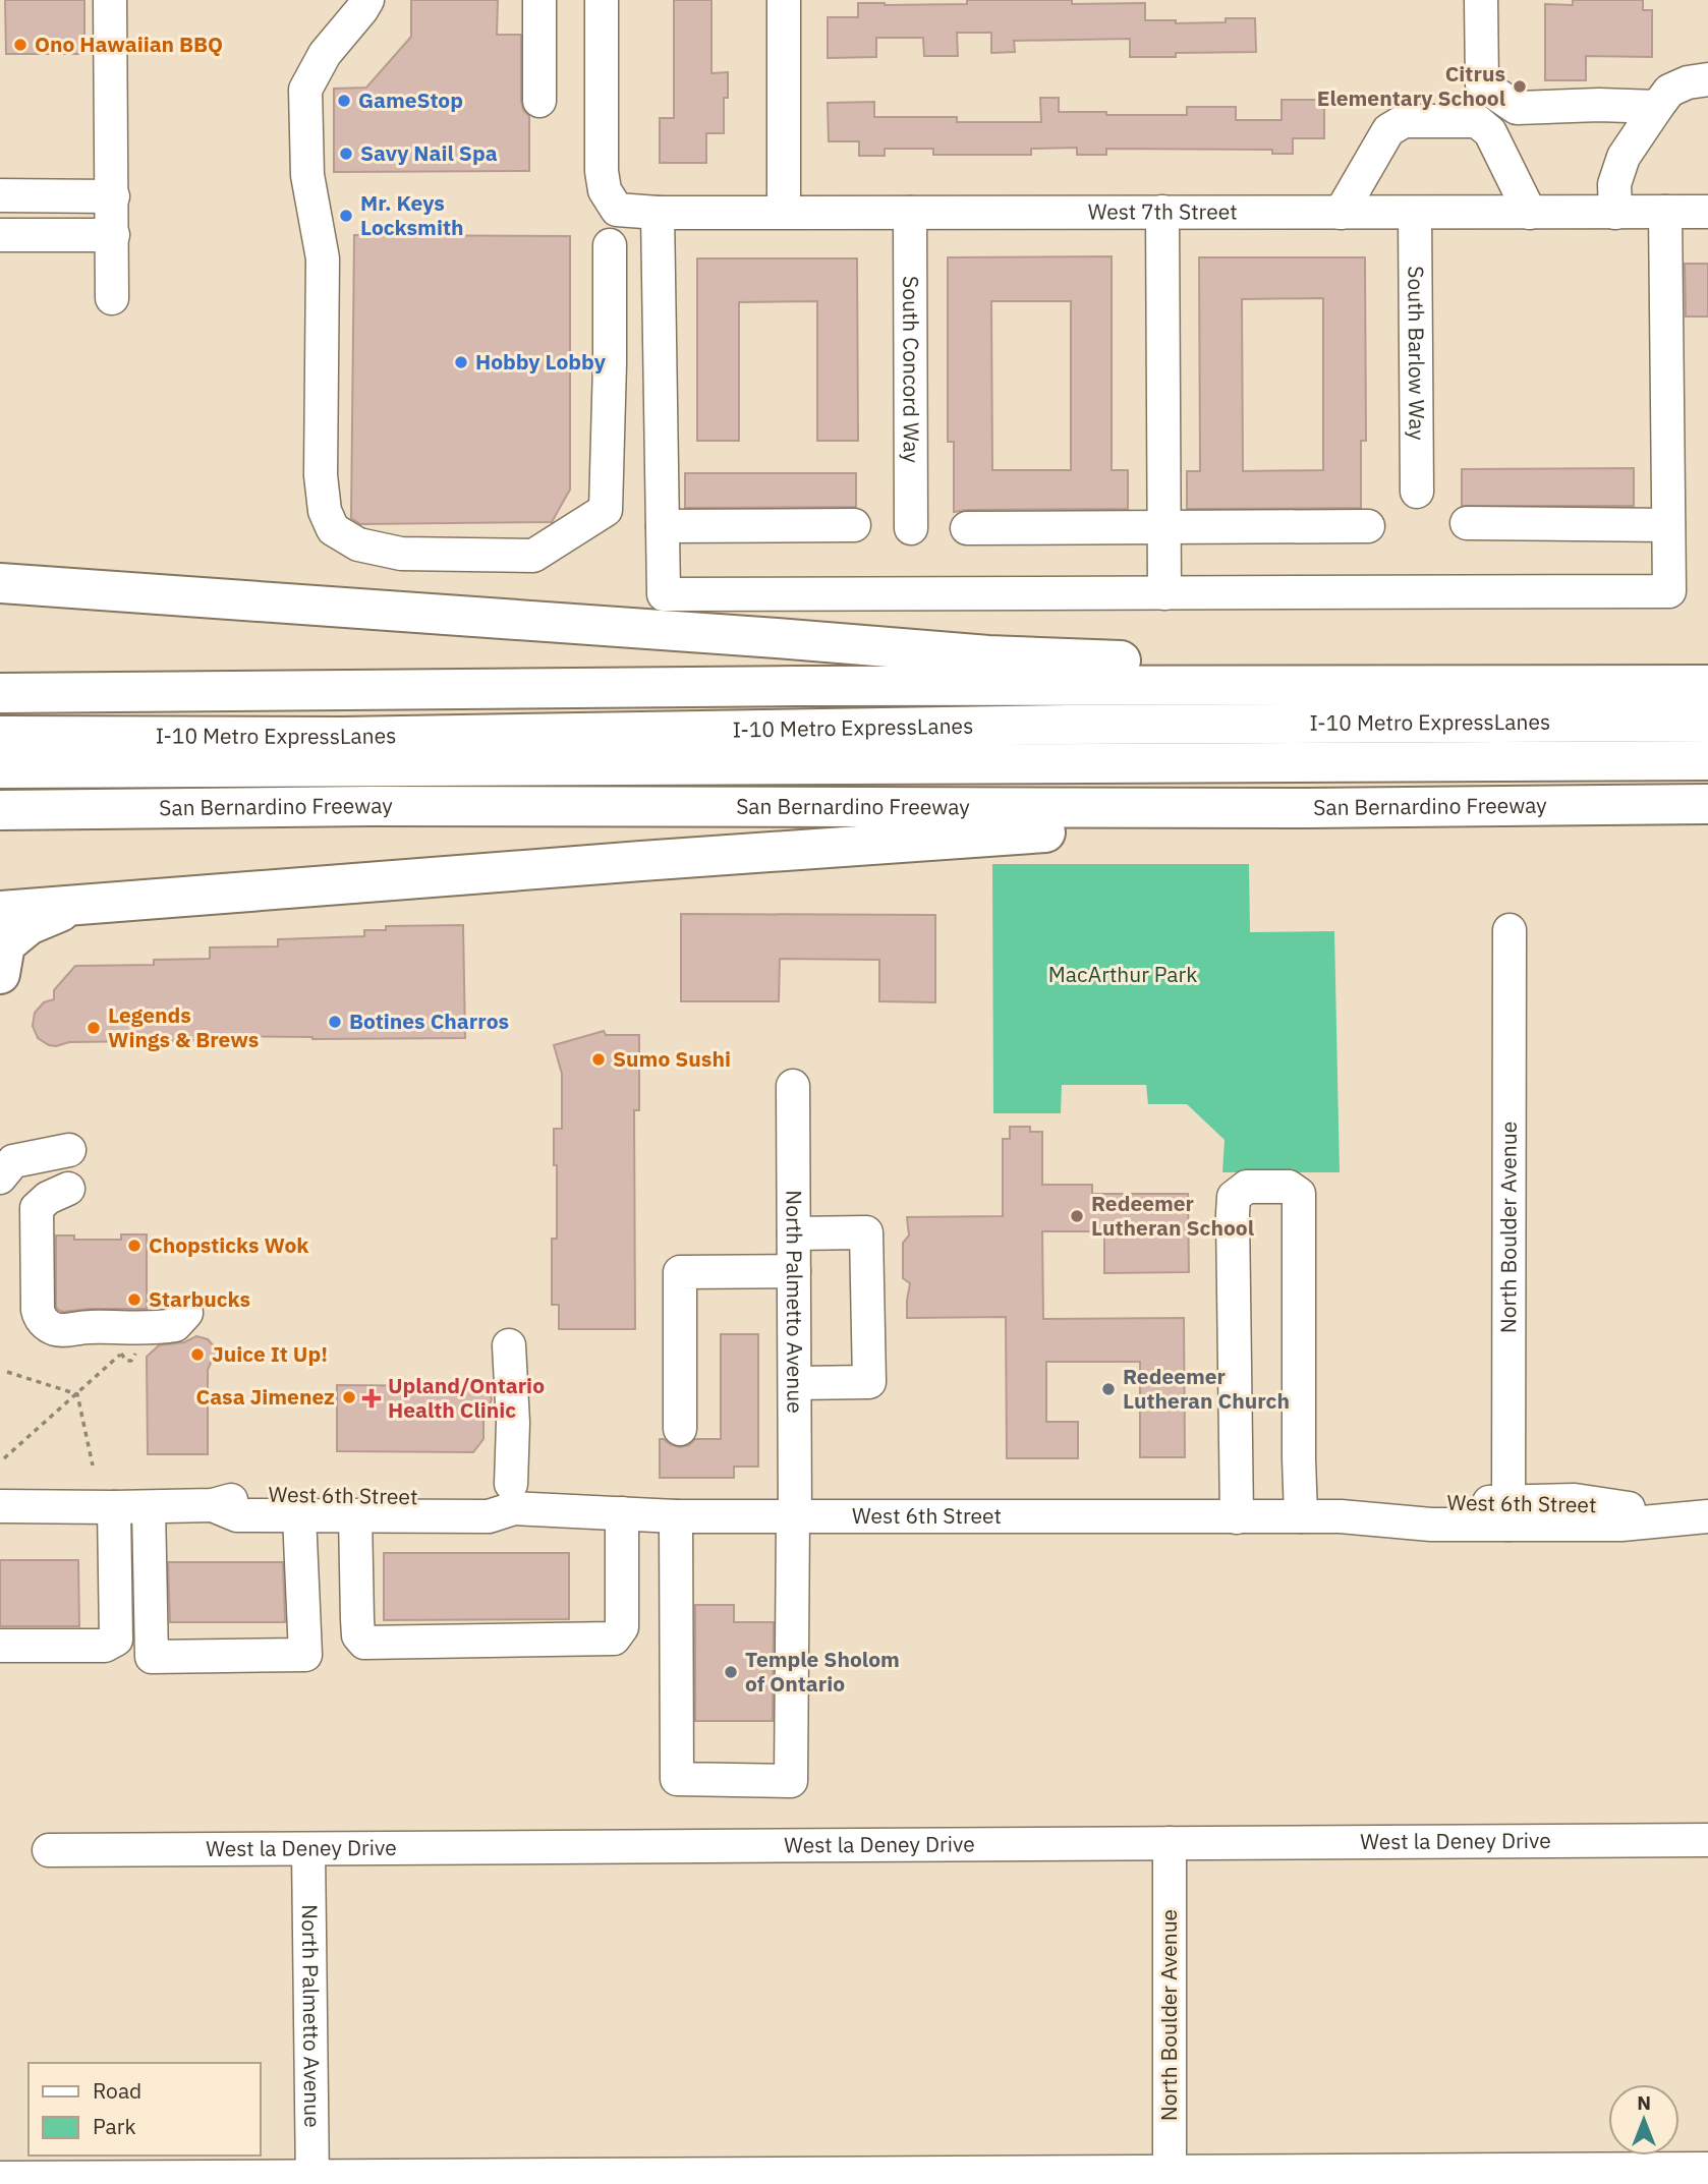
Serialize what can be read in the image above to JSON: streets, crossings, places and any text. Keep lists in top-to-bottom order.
{
  "streets": {
    "highway": ["I-10 Metro ExpressLanes", "San Bernardino Freeway"],
    "street": [
      "West 7th Street",
      "South Barlow Way",
      "South Concord Way",
      "North Boulder Avenue",
      "North Palmetto Avenue",
      "West 6th Street",
      "West la Deney Drive"
    ]
  },
  "crossings": [
    ["West 7th Street", "South Barlow Way"],
    ["West 7th Street", "South Concord Way"],
    ["North Boulder Avenue", "West 6th Street"],
    ["North Boulder Avenue", "West la Deney Drive"],
    ["North Palmetto Avenue", "West 6th Street"],
    ["North Palmetto Avenue", "West la Deney Drive"]
  ],
  "parks": ["MacArthur Park"],
  "places": {
    "other": [
      "Ono Hawaiian BBQ",
      "Citrus Elementary School",
      "GameStop",
      "Savy Nail Spa",
      "Mr. Keys Locksmith",
      "Hobby Lobby",
      "Botines Charros",
      "Legends Wings & Brews",
      "Sumo Sushi",
      "Redeemer Lutheran School",
      "Chopsticks Wok",
      "Starbucks",
      "Juice It Up!",
      "Redeemer Lutheran Church",
      "Casa Jimenez",
      "Temple Sholom of Ontario"
    ],
    "health": ["Upland/Ontario Health Clinic"]
  },
  "legend": ["Road", "Park"],
  "north": "top"
}
